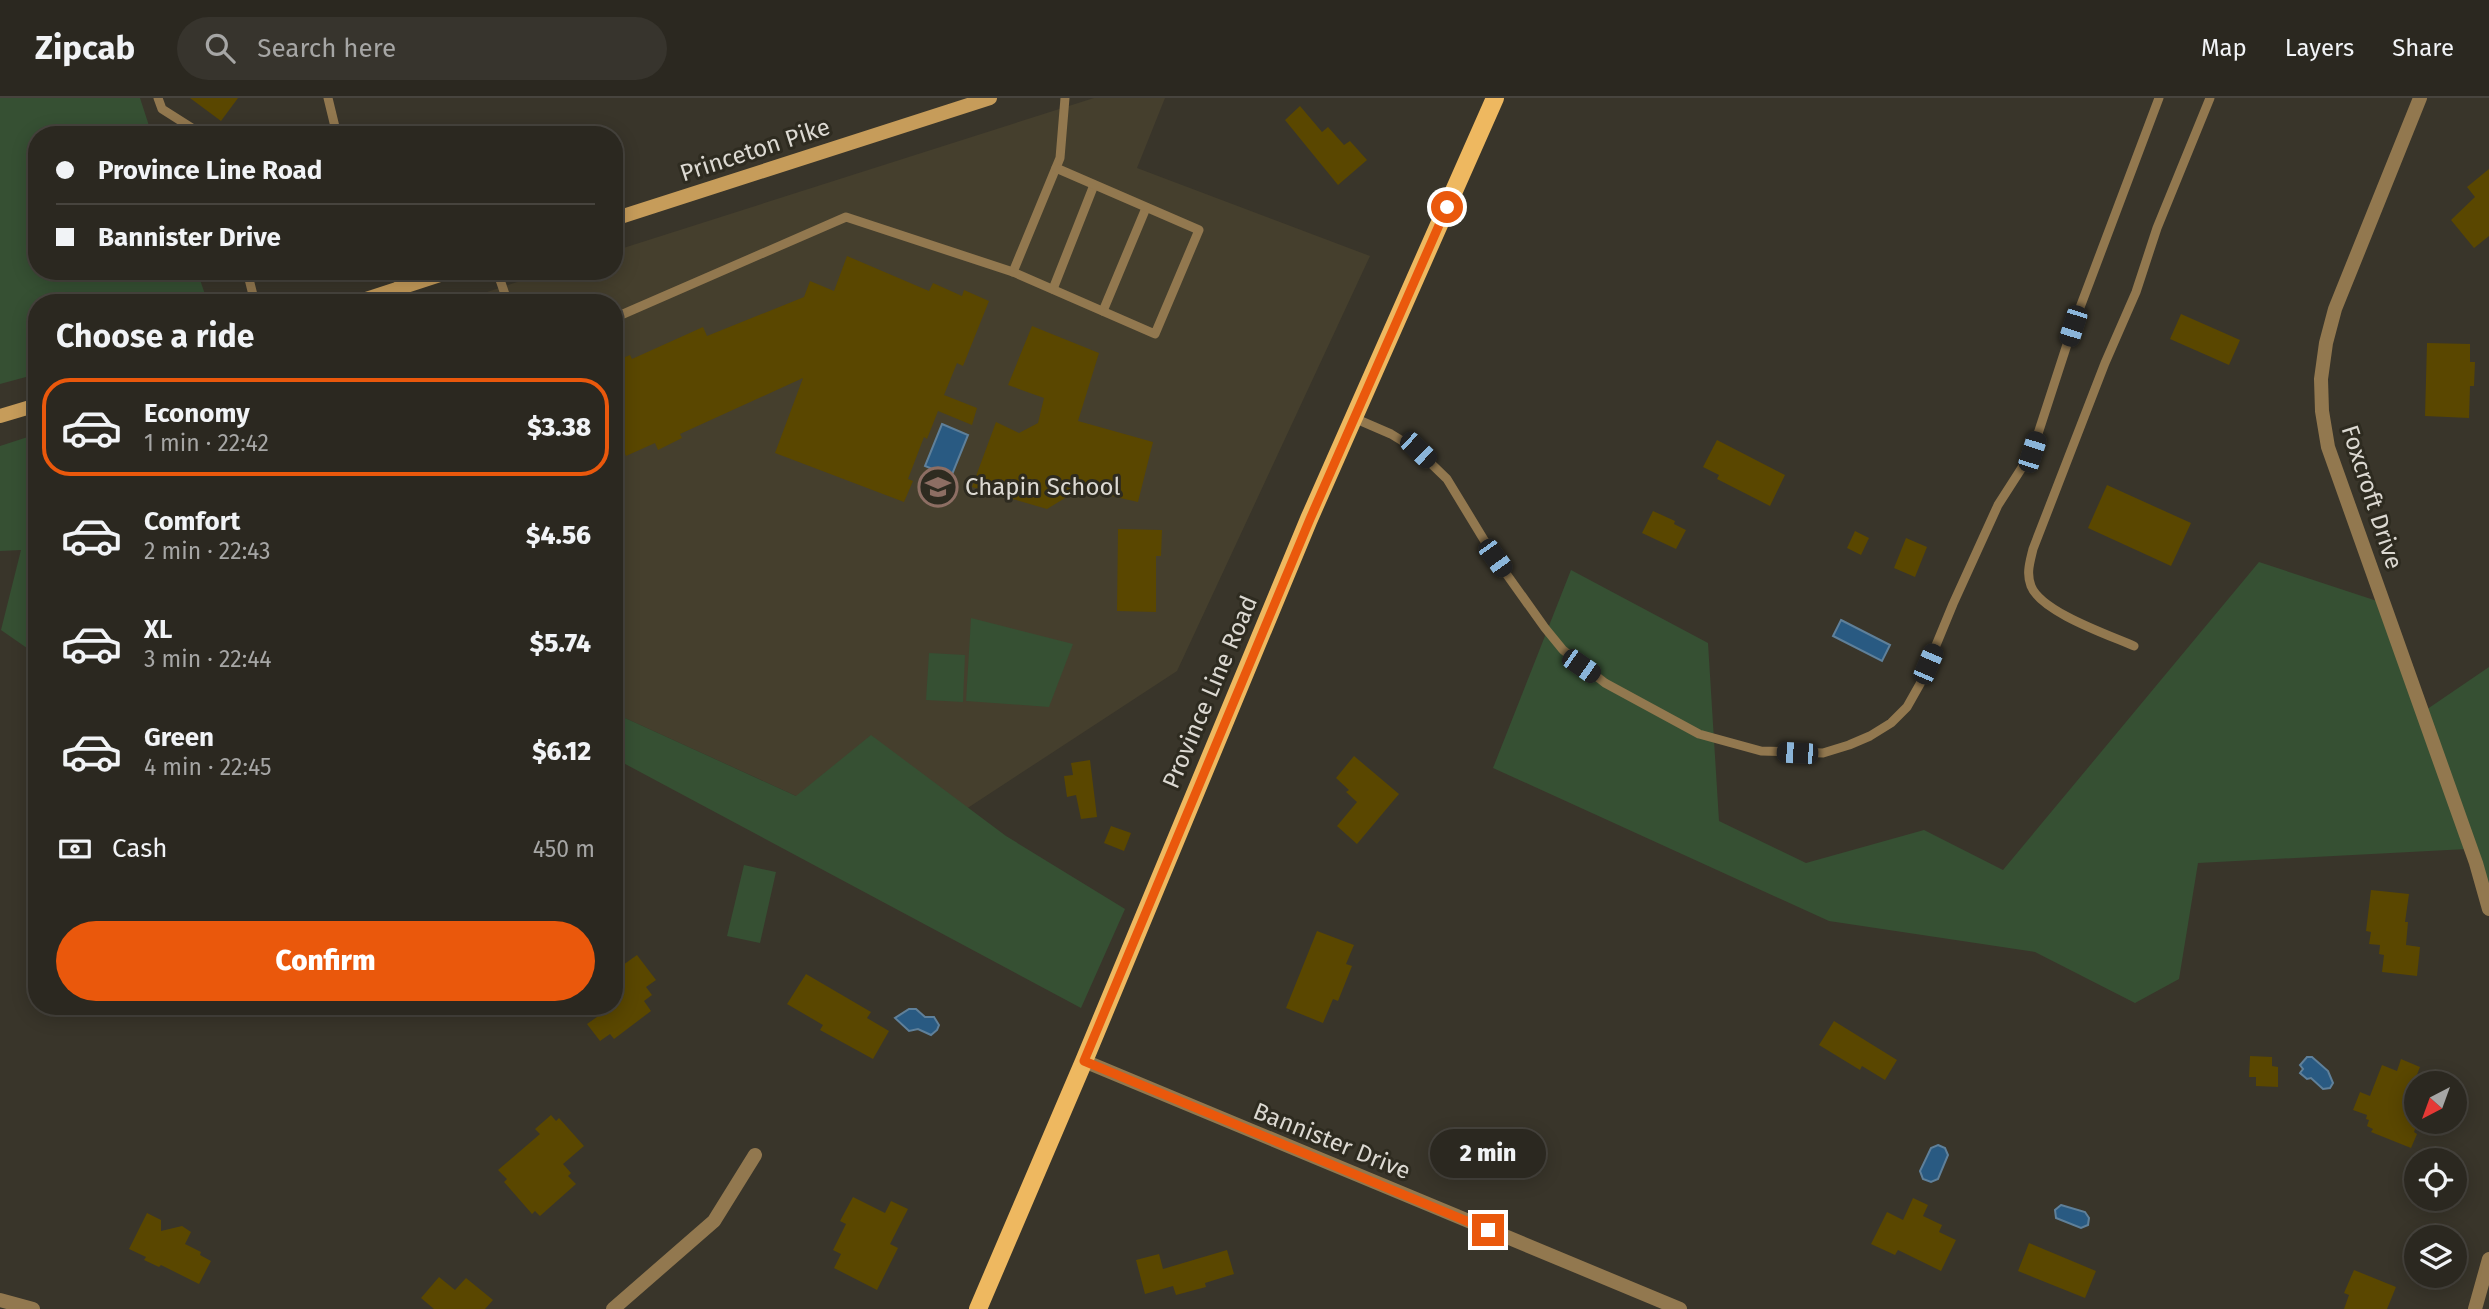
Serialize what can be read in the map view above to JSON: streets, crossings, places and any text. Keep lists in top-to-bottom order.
{
  "streets": {
    "main road": ["Princeton Pike", "Province Line Road"],
    "street": ["Foxcroft Drive", "Bannister Drive"]
  },
  "crossings": [
    ["Province Line Road", "Bannister Drive"]
  ],
  "places": {
    "school or university": ["Chapin School"]
  },
  "north": "bottom left",
  "page": {
    "header": "Zipcab",
    "search": "Search here",
    "nav": ["Map", "Layers", "Share"],
    "banner": ["Province Line Road", "Bannister Drive"],
    "heading": "Choose a ride",
    "list": [
      {
        "name": "Economy",
        "note": "1 min · 22:42",
        "value": "$3.38"
      },
      {
        "name": "Comfort",
        "note": "2 min · 22:43",
        "value": "$4.56"
      },
      {
        "name": "XL",
        "note": "3 min · 22:44",
        "value": "$5.74"
      },
      {
        "name": "Green",
        "note": "4 min · 22:45",
        "value": "$6.12"
      }
    ],
    "pay": ["Cash", "450 m"],
    "buttons": "Confirm",
    "bubble": "2 min"
  }
}
